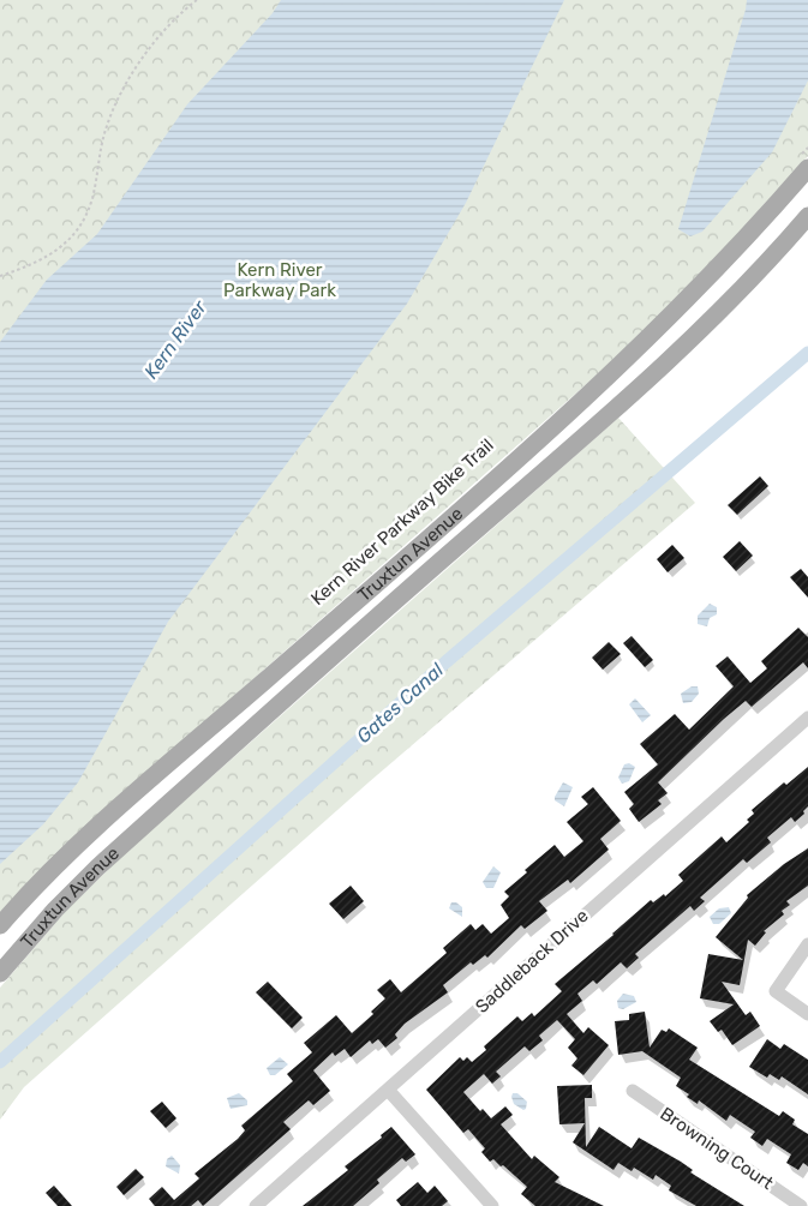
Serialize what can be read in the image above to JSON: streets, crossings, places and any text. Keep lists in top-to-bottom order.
{
  "streets": {
    "main road": ["Truxtun Avenue"],
    "street": ["Saddleback Drive", "Browning Court"]
  },
  "water": ["Kern River", "Gates Canal"],
  "parks": ["Kern River Parkway Park"]
}
